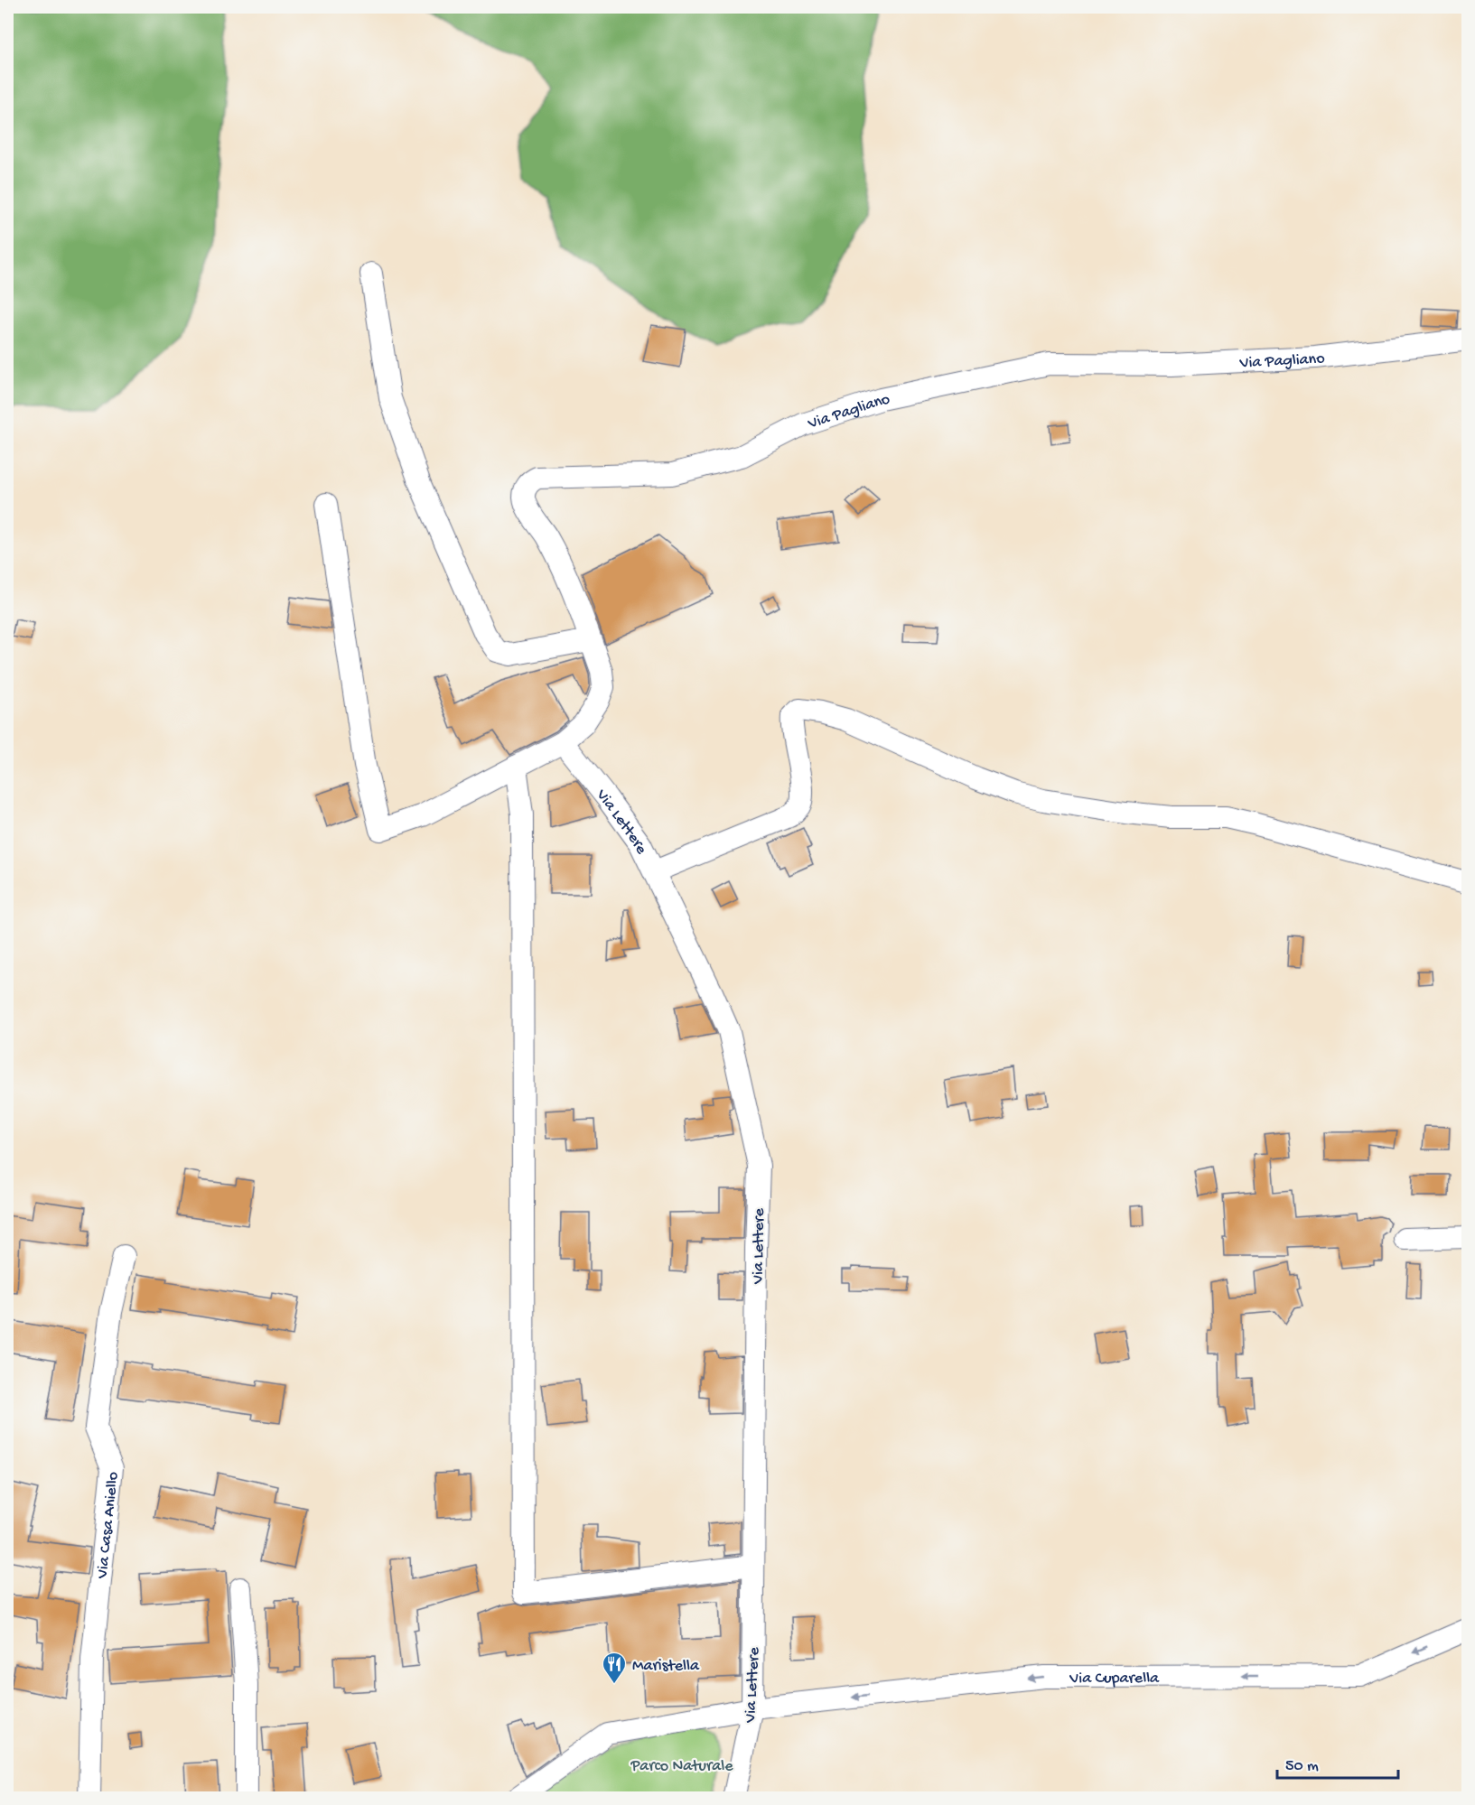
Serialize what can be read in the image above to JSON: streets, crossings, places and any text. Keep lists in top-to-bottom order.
{
  "streets": {
    "street": [
      "Via Pagliano",
      "Via Lettere",
      "Via Casa Aniello",
      "Via Cuparella"
    ]
  },
  "crossings": [
    ["Via Pagliano", "Via Lettere"],
    ["Via Lettere", "Via Cuparella"]
  ],
  "one_way": ["Via Cuparella"],
  "parks": ["Parco Naturale"],
  "places": {
    "restaurant": ["Maristella"]
  },
  "scale_bar": "50 m"
}
